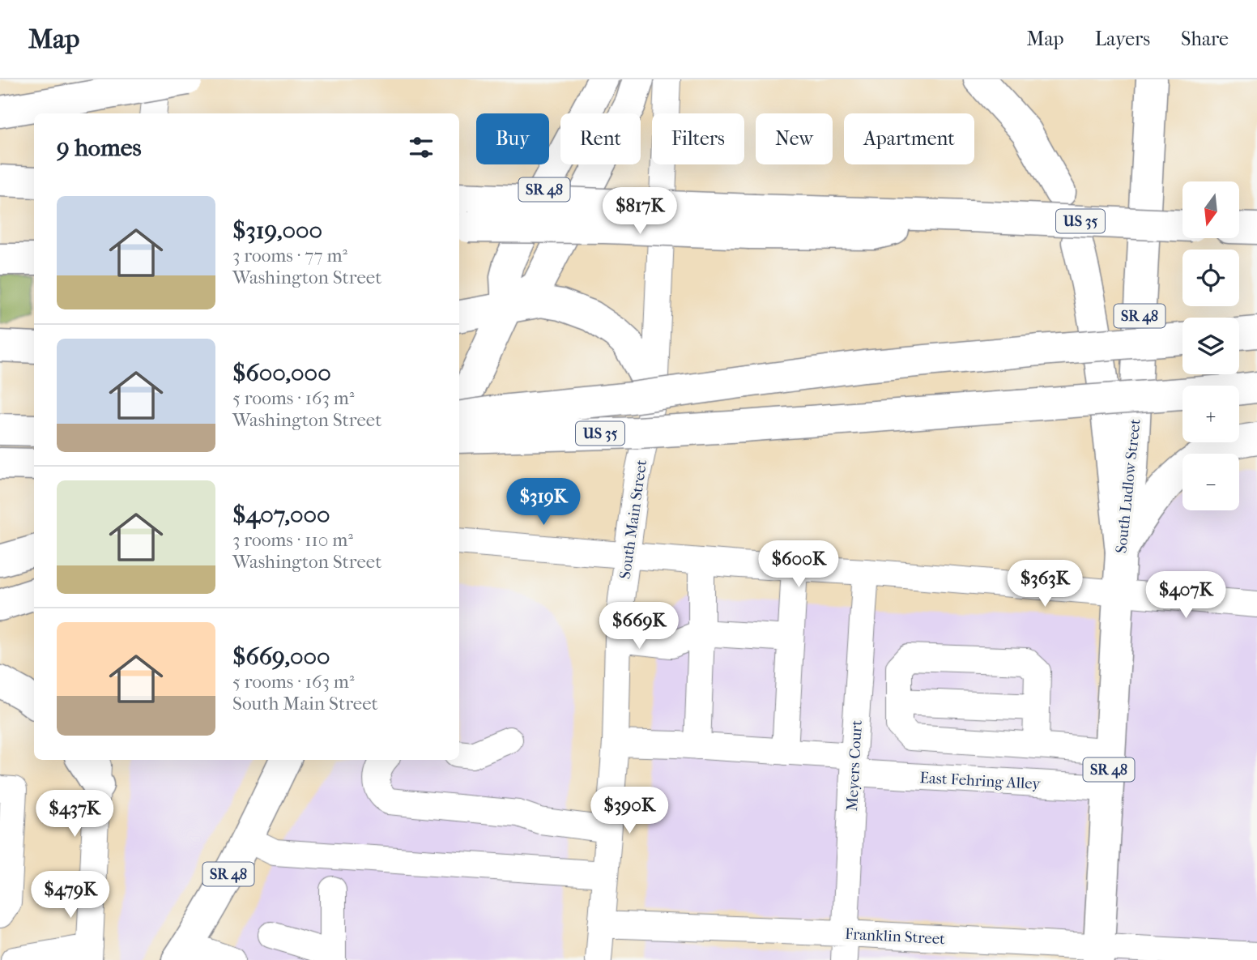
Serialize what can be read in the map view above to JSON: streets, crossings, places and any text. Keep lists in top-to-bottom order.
{
  "streets": {
    "main road": ["SR 48", "US 35", "South Ludlow Street"],
    "street": [
      "South Main Street",
      "Meyers Court",
      "East Fehring Alley",
      "Franklin Street"
    ]
  },
  "crossings": [
    ["South Ludlow Street", "East Fehring Alley"],
    ["South Ludlow Street", "Franklin Street"],
    ["South Main Street", "East Fehring Alley"],
    ["South Main Street", "Franklin Street"],
    ["Meyers Court", "East Fehring Alley"],
    ["Meyers Court", "Franklin Street"]
  ],
  "north": "bottom",
  "page": {
    "header": "Map",
    "nav": ["Map", "Layers", "Share"],
    "chip": [
      "Buy",
      "Rent",
      "Filters",
      "New",
      "Apartment"
    ],
    "heading": "9 homes",
    "map_buttons": ["+", "−"],
    "list": [
      {
        "name": "$319,000",
        "note": "3 rooms · 77 m² · Washington Street"
      },
      {
        "name": "$600,000",
        "note": "5 rooms · 163 m² · Washington Street"
      },
      {
        "name": "$407,000",
        "note": "3 rooms · 110 m² · Washington Street"
      },
      {
        "name": "$669,000",
        "note": "5 rooms · 163 m² · South Main Street"
      }
    ],
    "price": [
      "$817K",
      "$319K",
      "$600K",
      "$363K",
      "$407K",
      "$669K",
      "$390K",
      "$437K",
      "$479K"
    ]
  }
}
